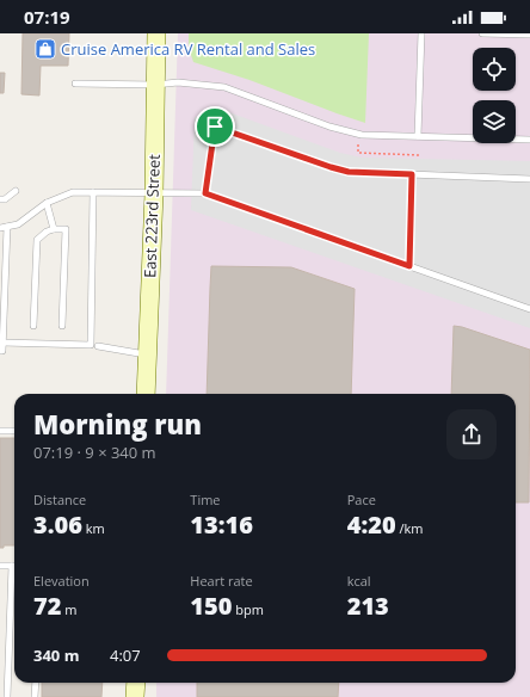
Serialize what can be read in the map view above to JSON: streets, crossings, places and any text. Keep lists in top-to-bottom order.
{
  "streets": {
    "main road": ["East 223rd Street"]
  },
  "places": {
    "shop": ["Cruise America RV Rental and Sales"]
  },
  "page": {
    "status": "07:19",
    "heading": ["Morning run", "07:19 · 9 × 340 m"],
    "stats": [
      ["Distance", "3.06 km"],
      ["Time", "13:16"],
      ["Pace", "4:20 /km"],
      ["Elevation", "72 m"],
      ["Heart rate", "150 bpm"],
      ["kcal", "213"]
    ],
    "list": [
      {
        "name": "340 m",
        "note": "4:07"
      }
    ]
  }
}
